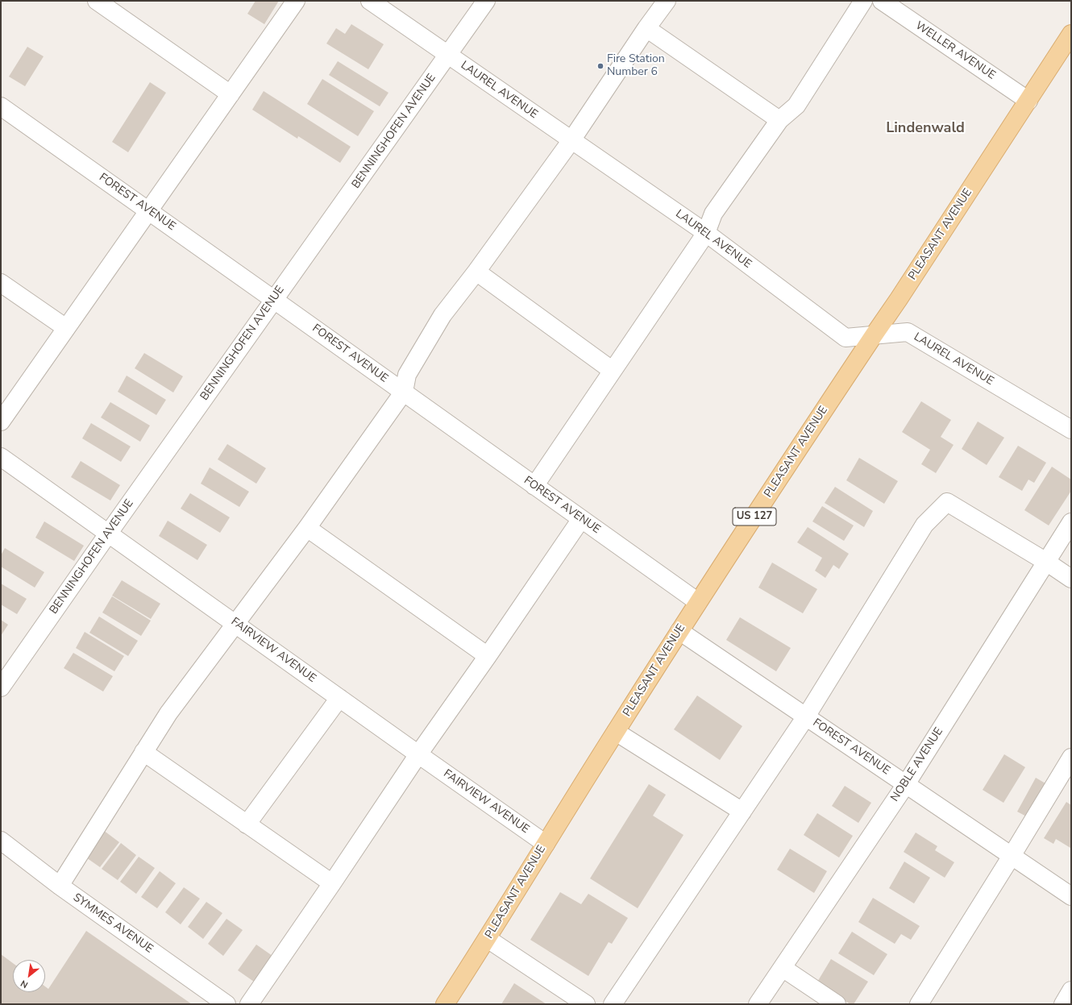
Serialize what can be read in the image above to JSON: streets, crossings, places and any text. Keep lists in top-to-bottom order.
{
  "streets": {
    "main road": ["PLEASANT AVENUE", "US 127"],
    "street": [
      "WELLER AVENUE",
      "LAUREL AVENUE",
      "BENNINGHOFEN AVENUE",
      "FOREST AVENUE",
      "FAIRVIEW AVENUE",
      "NOBLE AVENUE",
      "SYMMES AVENUE"
    ]
  },
  "crossings": [
    ["WELLER AVENUE", "PLEASANT AVENUE"],
    ["LAUREL AVENUE", "BENNINGHOFEN AVENUE"],
    ["LAUREL AVENUE", "PLEASANT AVENUE"],
    ["BENNINGHOFEN AVENUE", "FOREST AVENUE"],
    ["BENNINGHOFEN AVENUE", "FAIRVIEW AVENUE"],
    ["FOREST AVENUE", "PLEASANT AVENUE"],
    ["FOREST AVENUE", "NOBLE AVENUE"],
    ["PLEASANT AVENUE", "FAIRVIEW AVENUE"]
  ],
  "districts": ["Lindenwald"],
  "places": ["Fire Station Number 6"],
  "north": "bottom left"
}
